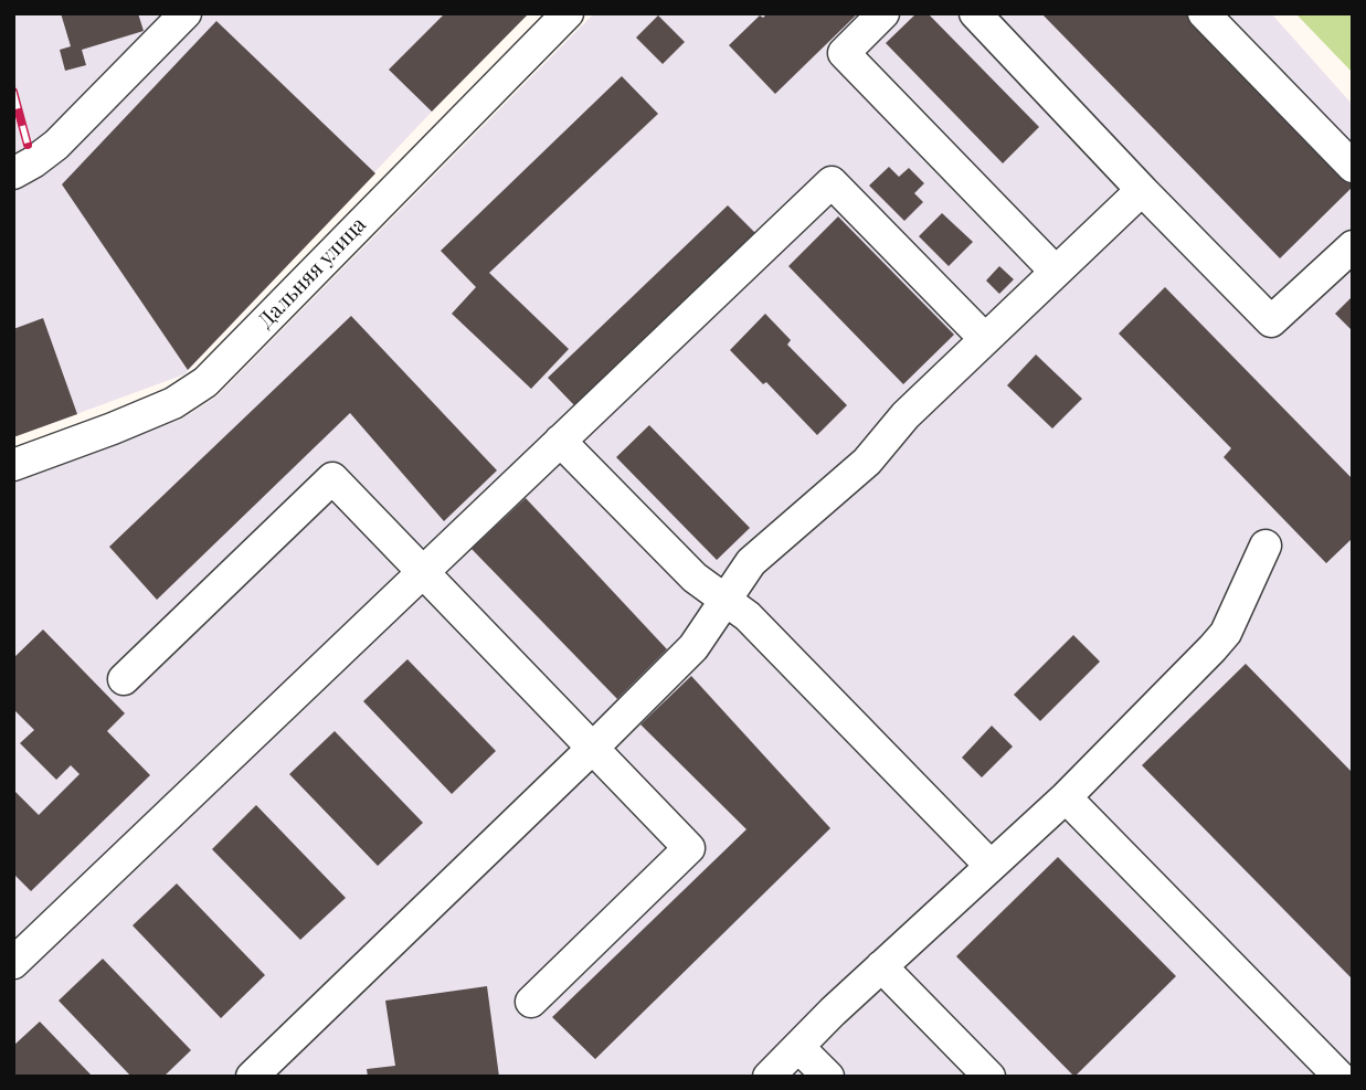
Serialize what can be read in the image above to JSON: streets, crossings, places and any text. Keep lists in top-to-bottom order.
{
  "streets": {
    "street": ["Дальняя улица"]
  }
}
